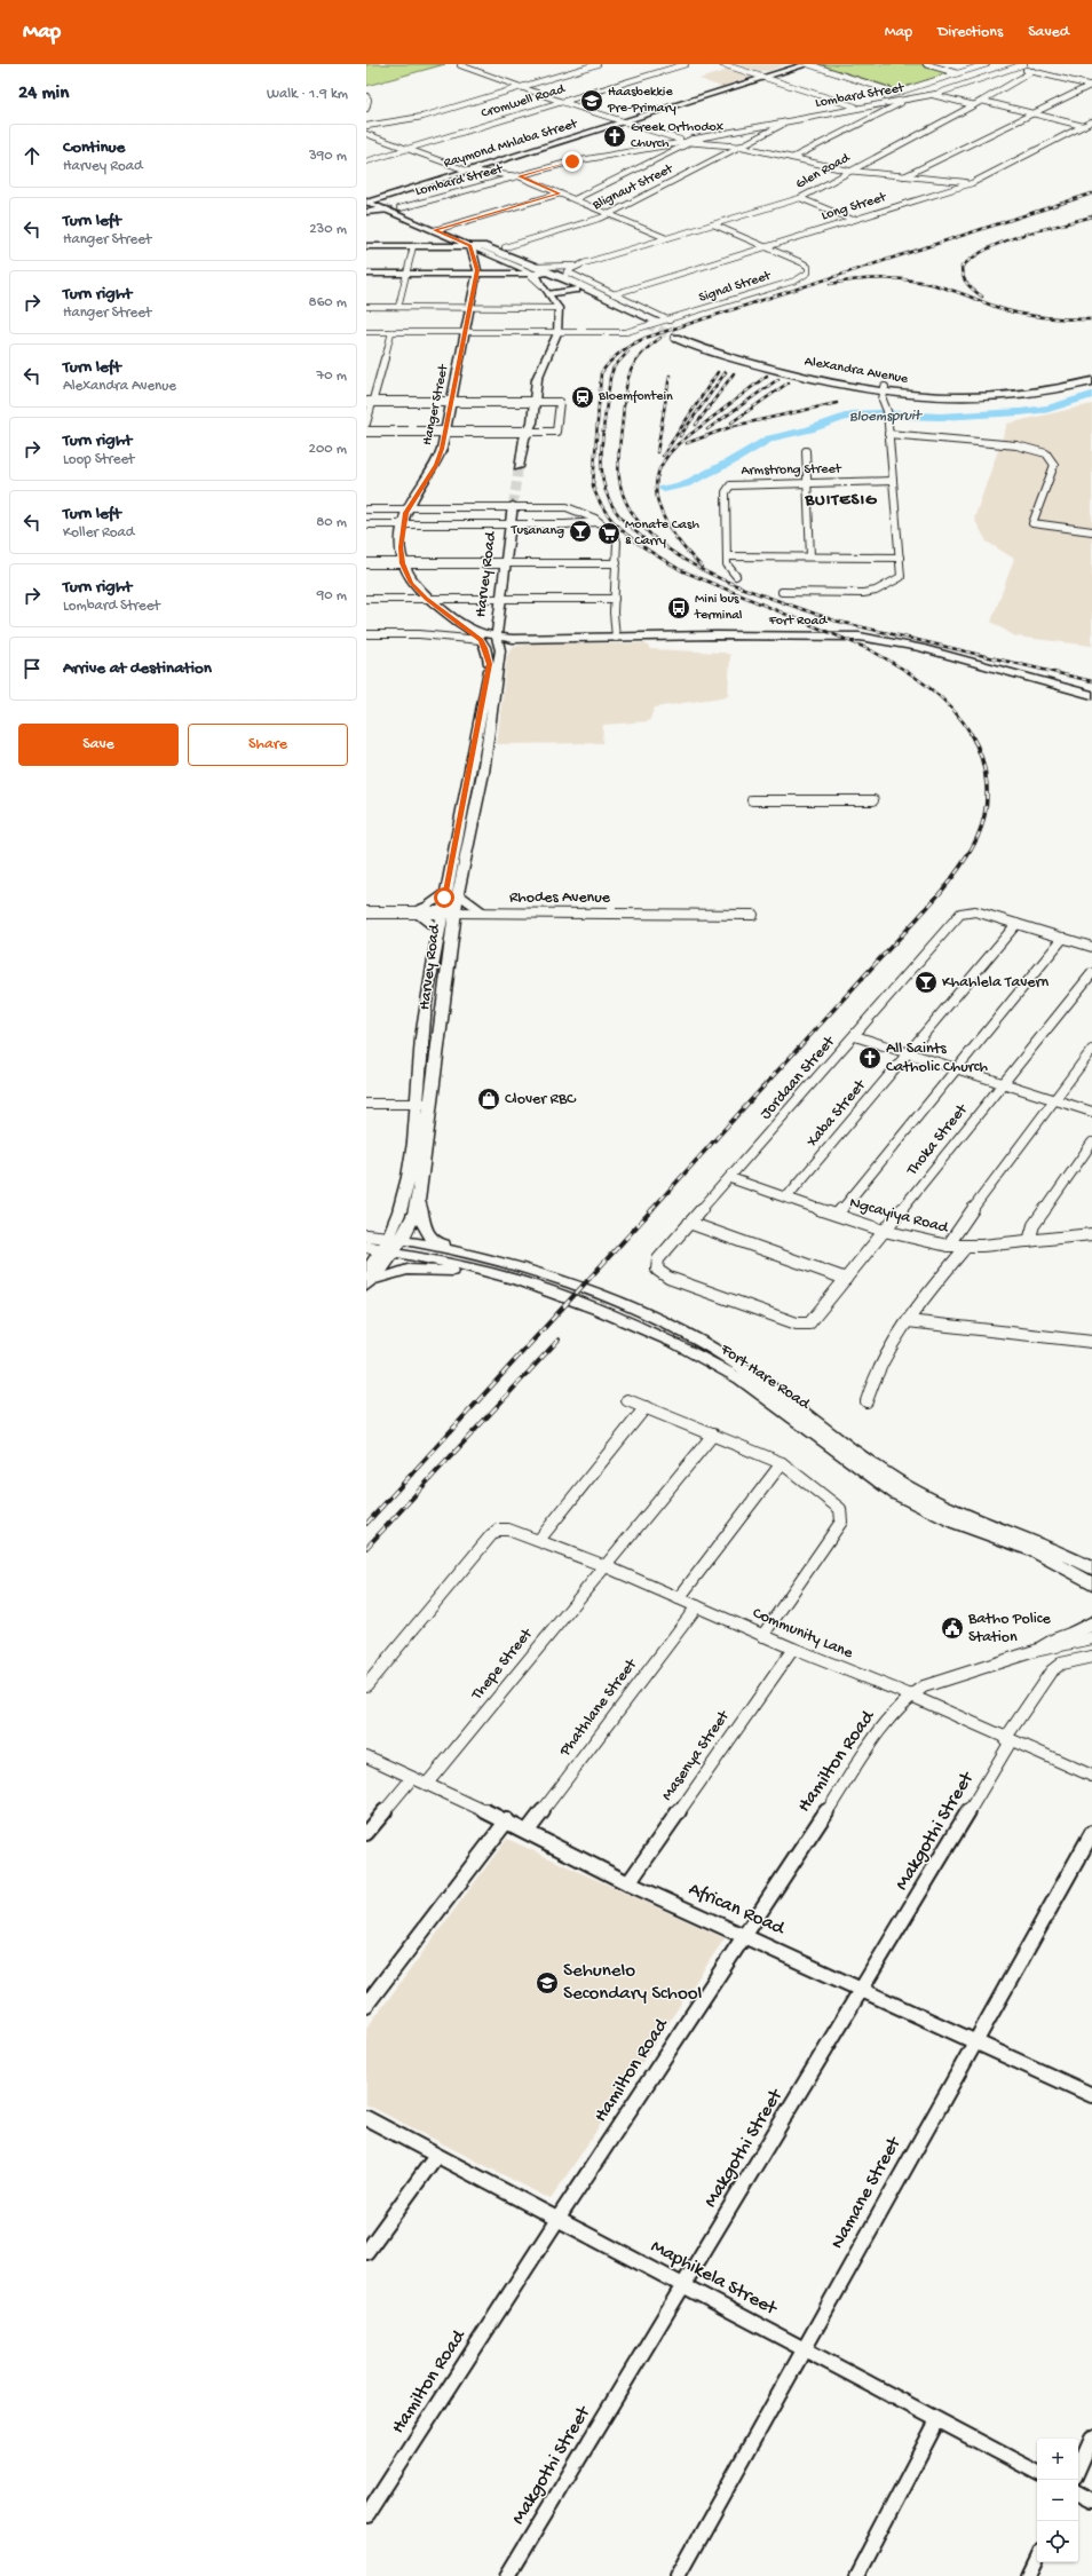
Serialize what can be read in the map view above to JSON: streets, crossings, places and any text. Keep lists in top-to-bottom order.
{
  "streets": {
    "main road": [
      "Raymond Mhlaba Street",
      "Alexandra Avenue",
      "Hanger Street",
      "Harvey Road",
      "Fort Road",
      "Fort Hare Road"
    ],
    "street": [
      "Lombard Street",
      "Cromwell Road",
      "Glen Road",
      "Blignaut Street",
      "Long Street",
      "Signal Street",
      "Armstrong Street",
      "Rhodes Avenue",
      "Jordaan Street",
      "Xaba Street",
      "Thoka Street",
      "Ngcayiya Road",
      "Community Lane",
      "Thepe Street",
      "Phathlane Street",
      "Masenya Street",
      "Hamilton Road",
      "Makgothi Street",
      "African Road",
      "Namane Street",
      "Maphikela Street"
    ]
  },
  "crossings": [
    ["Lombard Street", "Blignaut Street"],
    ["Glen Road", "Signal Street"],
    ["Long Street", "Signal Street"],
    ["Signal Street", "Hanger Street"],
    ["Hanger Street", "Fort Road"],
    ["Harvey Road", "Fort Road"],
    ["Harvey Road", "Rhodes Avenue"],
    ["Harvey Road", "Fort Hare Road"],
    ["Jordaan Street", "Xaba Street"],
    ["Jordaan Street", "Thoka Street"],
    ["Jordaan Street", "Ngcayiya Road"],
    ["Xaba Street", "Ngcayiya Road"],
    ["Thoka Street", "Ngcayiya Road"],
    ["Community Lane", "Thepe Street"],
    ["Community Lane", "Phathlane Street"],
    ["Community Lane", "Masenya Street"],
    ["Community Lane", "Hamilton Road"],
    ["Community Lane", "Makgothi Street"],
    ["Thepe Street", "African Road"],
    ["Phathlane Street", "African Road"],
    ["Masenya Street", "African Road"],
    ["Hamilton Road", "African Road"],
    ["Hamilton Road", "Maphikela Street"],
    ["Makgothi Street", "African Road"],
    ["Makgothi Street", "Maphikela Street"],
    ["African Road", "Namane Street"],
    ["Namane Street", "Maphikela Street"]
  ],
  "districts": ["BUITESIG"],
  "water": ["Bloemspruit"],
  "places": {
    "school or university": ["Haasbekkie Pre-Primary", "Sehunelo Secondary School"],
    "church": ["Greek Orthodox Church", "All Saints Catholic Church"],
    "station": ["Bloemfontein"],
    "bar": ["Tusanang", "Khahlela Tavern"],
    "supermarket": ["Monate Cash & Carry"],
    "bus stop": ["Mini bus terminal"],
    "shop": ["Clover RBC"],
    "public building": ["Batho Police Station"]
  },
  "page": {
    "header": "Map",
    "nav": ["Map", "Directions", "Saved"],
    "heading": ["24 min", "Walk · 1.9 km"],
    "list": [
      ["Continue", "Harvey Road", "390 m"],
      ["Turn left", "Hanger Street", "230 m"],
      ["Turn right", "Hanger Street", "860 m"],
      ["Turn left", "Alexandra Avenue", "70 m"],
      ["Turn right", "Loop Street", "200 m"],
      ["Turn left", "Koller Road", "80 m"],
      ["Turn right", "Lombard Street", "90 m"],
      "Arrive at destination"
    ],
    "buttons": ["Save", "Share"],
    "map_buttons": ["+", "−"]
  }
}
